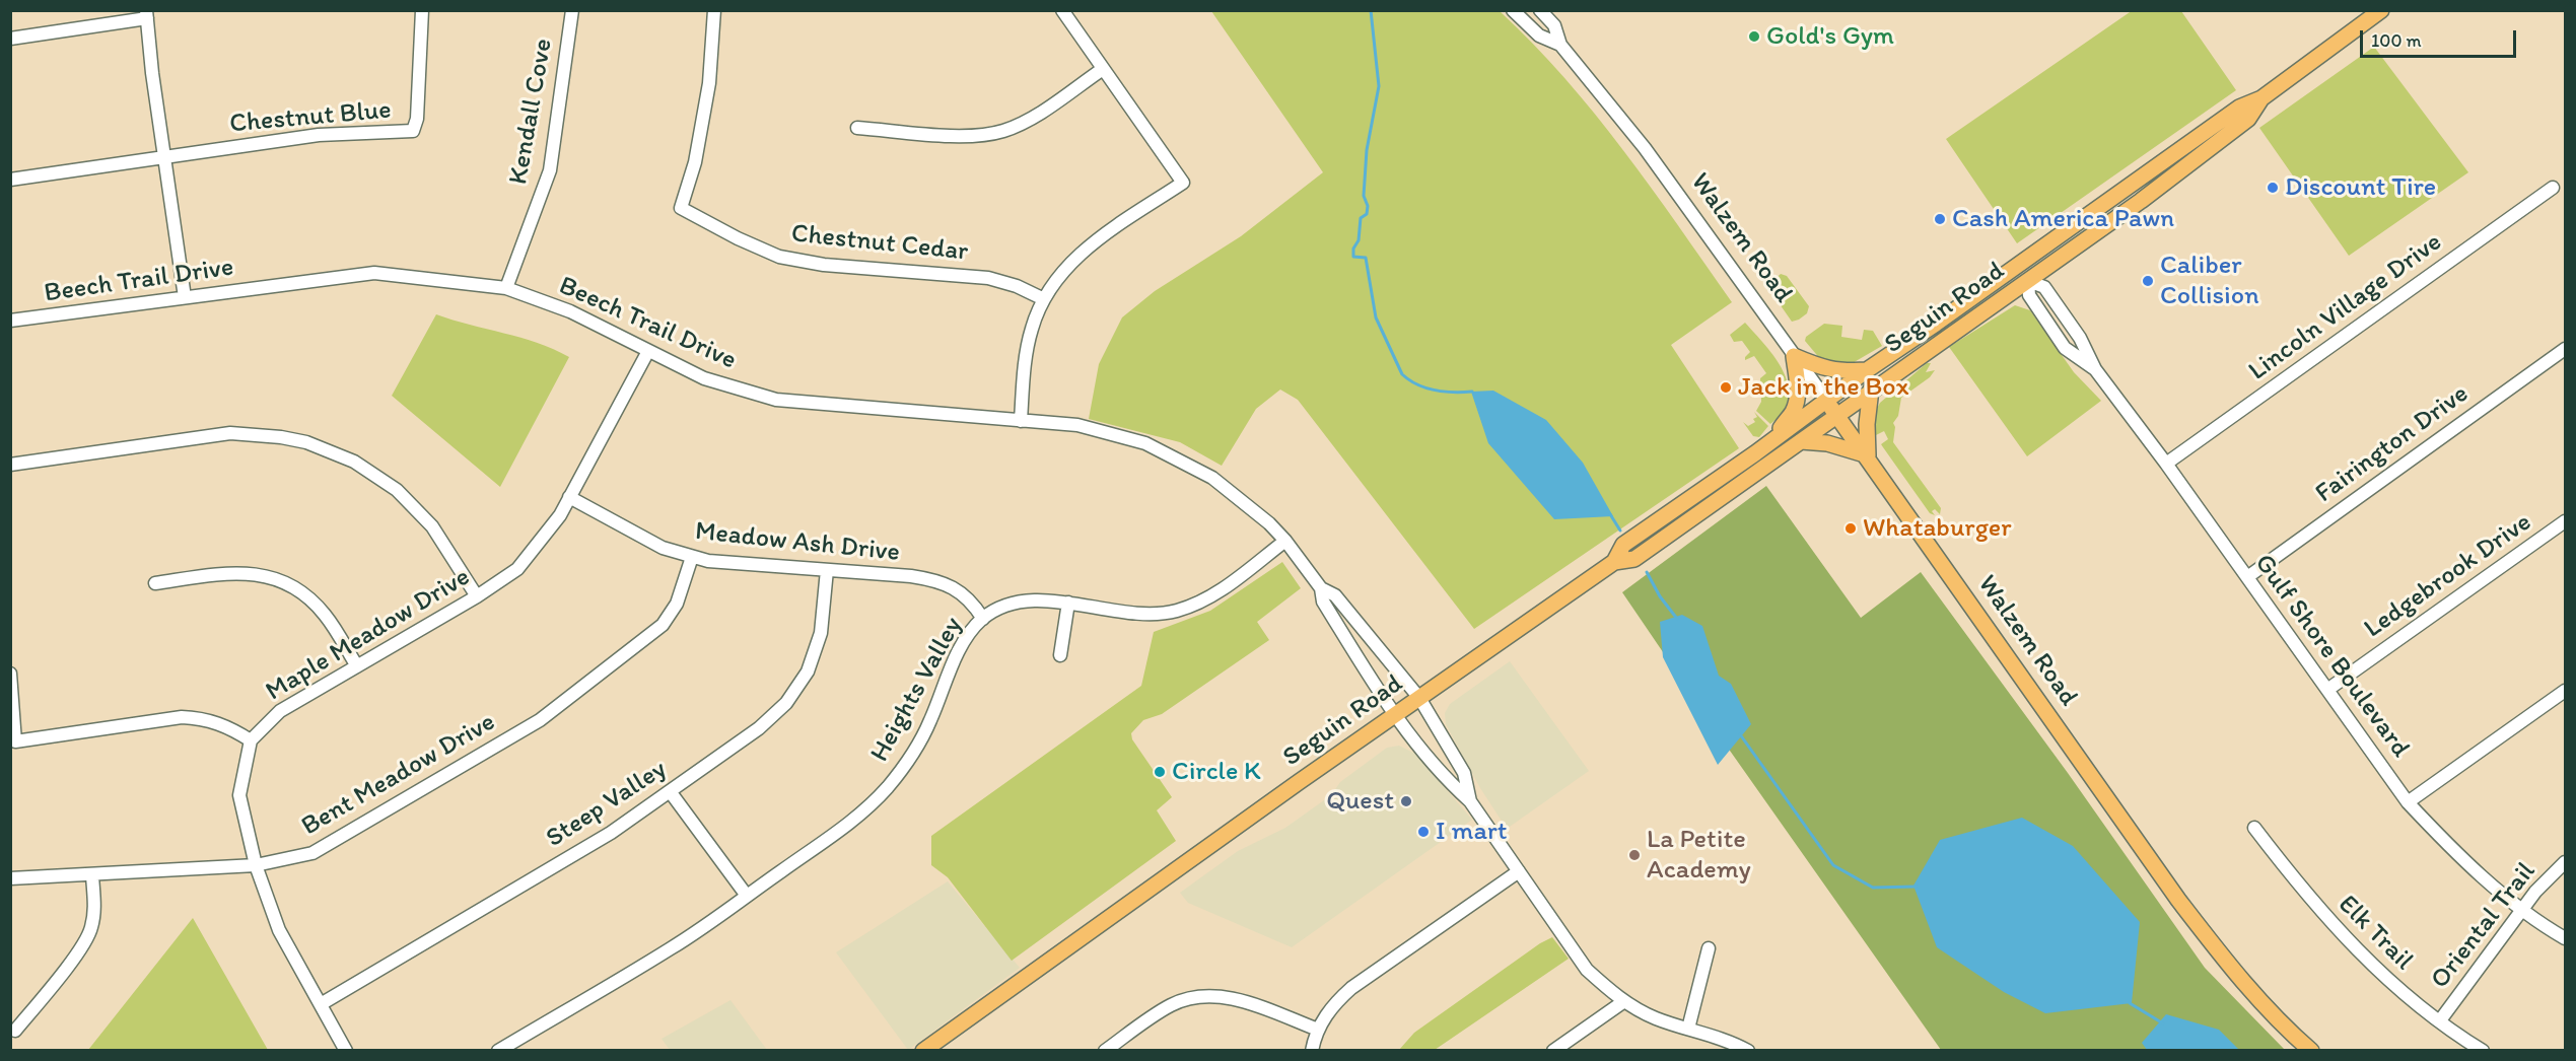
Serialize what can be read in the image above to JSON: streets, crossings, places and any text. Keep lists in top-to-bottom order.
{
  "streets": {
    "main road": ["Walzem Road", "Seguin Road"],
    "street": [
      "Kendall Cove",
      "Chestnut Blue",
      "Chestnut Cedar",
      "Beech Trail Drive",
      "Lincoln Village Drive",
      "Fairington Drive",
      "Meadow Ash Drive",
      "Ledgebrook Drive",
      "Maple Meadow Drive",
      "Gulf Shore Boulevard",
      "Heights Valley",
      "Bent Meadow Drive",
      "Steep Valley",
      "Oriental Trail",
      "Elk Trail"
    ]
  },
  "crossings": [
    ["Kendall Cove", "Beech Trail Drive"],
    ["Walzem Road", "Seguin Road"],
    ["Beech Trail Drive", "Seguin Road"],
    ["Beech Trail Drive", "Maple Meadow Drive"],
    ["Beech Trail Drive", "Heights Valley"],
    ["Lincoln Village Drive", "Gulf Shore Boulevard"],
    ["Seguin Road", "Gulf Shore Boulevard"],
    ["Fairington Drive", "Gulf Shore Boulevard"],
    ["Meadow Ash Drive", "Maple Meadow Drive"],
    ["Meadow Ash Drive", "Heights Valley"],
    ["Meadow Ash Drive", "Bent Meadow Drive"],
    ["Meadow Ash Drive", "Steep Valley"],
    ["Ledgebrook Drive", "Gulf Shore Boulevard"],
    ["Gulf Shore Boulevard", "Oriental Trail"],
    ["Oriental Trail", "Elk Trail"]
  ],
  "places": [
    "Gold's Gym",
    "Discount Tire",
    "Cash America Pawn",
    "Caliber Collision",
    "Jack in the Box",
    "Whataburger",
    "Circle K",
    "Quest",
    "I mart",
    "La Petite Academy"
  ],
  "scale_bar": "100 m"
}
